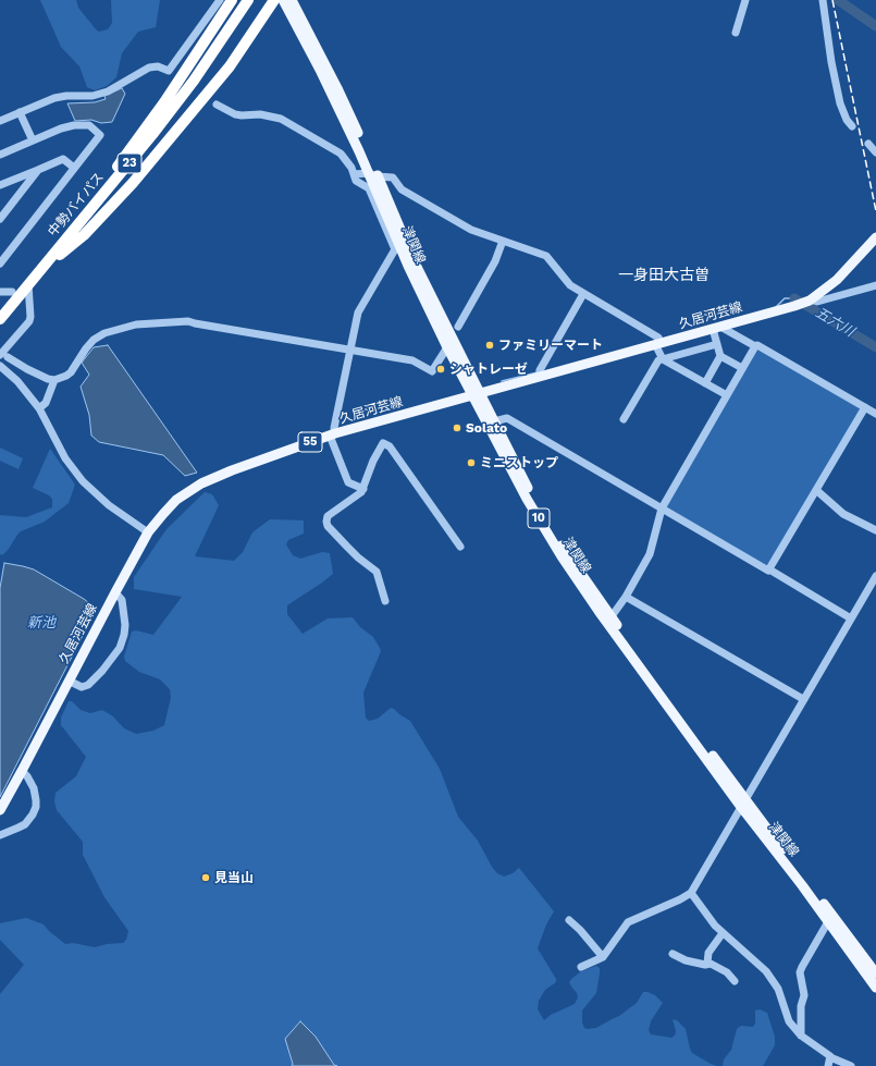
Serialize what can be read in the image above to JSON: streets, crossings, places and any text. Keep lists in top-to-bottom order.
{
  "streets": {
    "highway": ["23", "中勢バイパス"],
    "main road": [
      "津関線",
      "久居河芸線",
      "55",
      "10"
    ]
  },
  "crossings": [
    ["津関線", "久居河芸線"]
  ],
  "districts": ["一身田大古曽"],
  "water": ["五六川", "新池"],
  "places": [
    "ファミリーマート",
    "シャトレーゼ",
    "Solato",
    "ミニストップ",
    "見当山"
  ]
}
